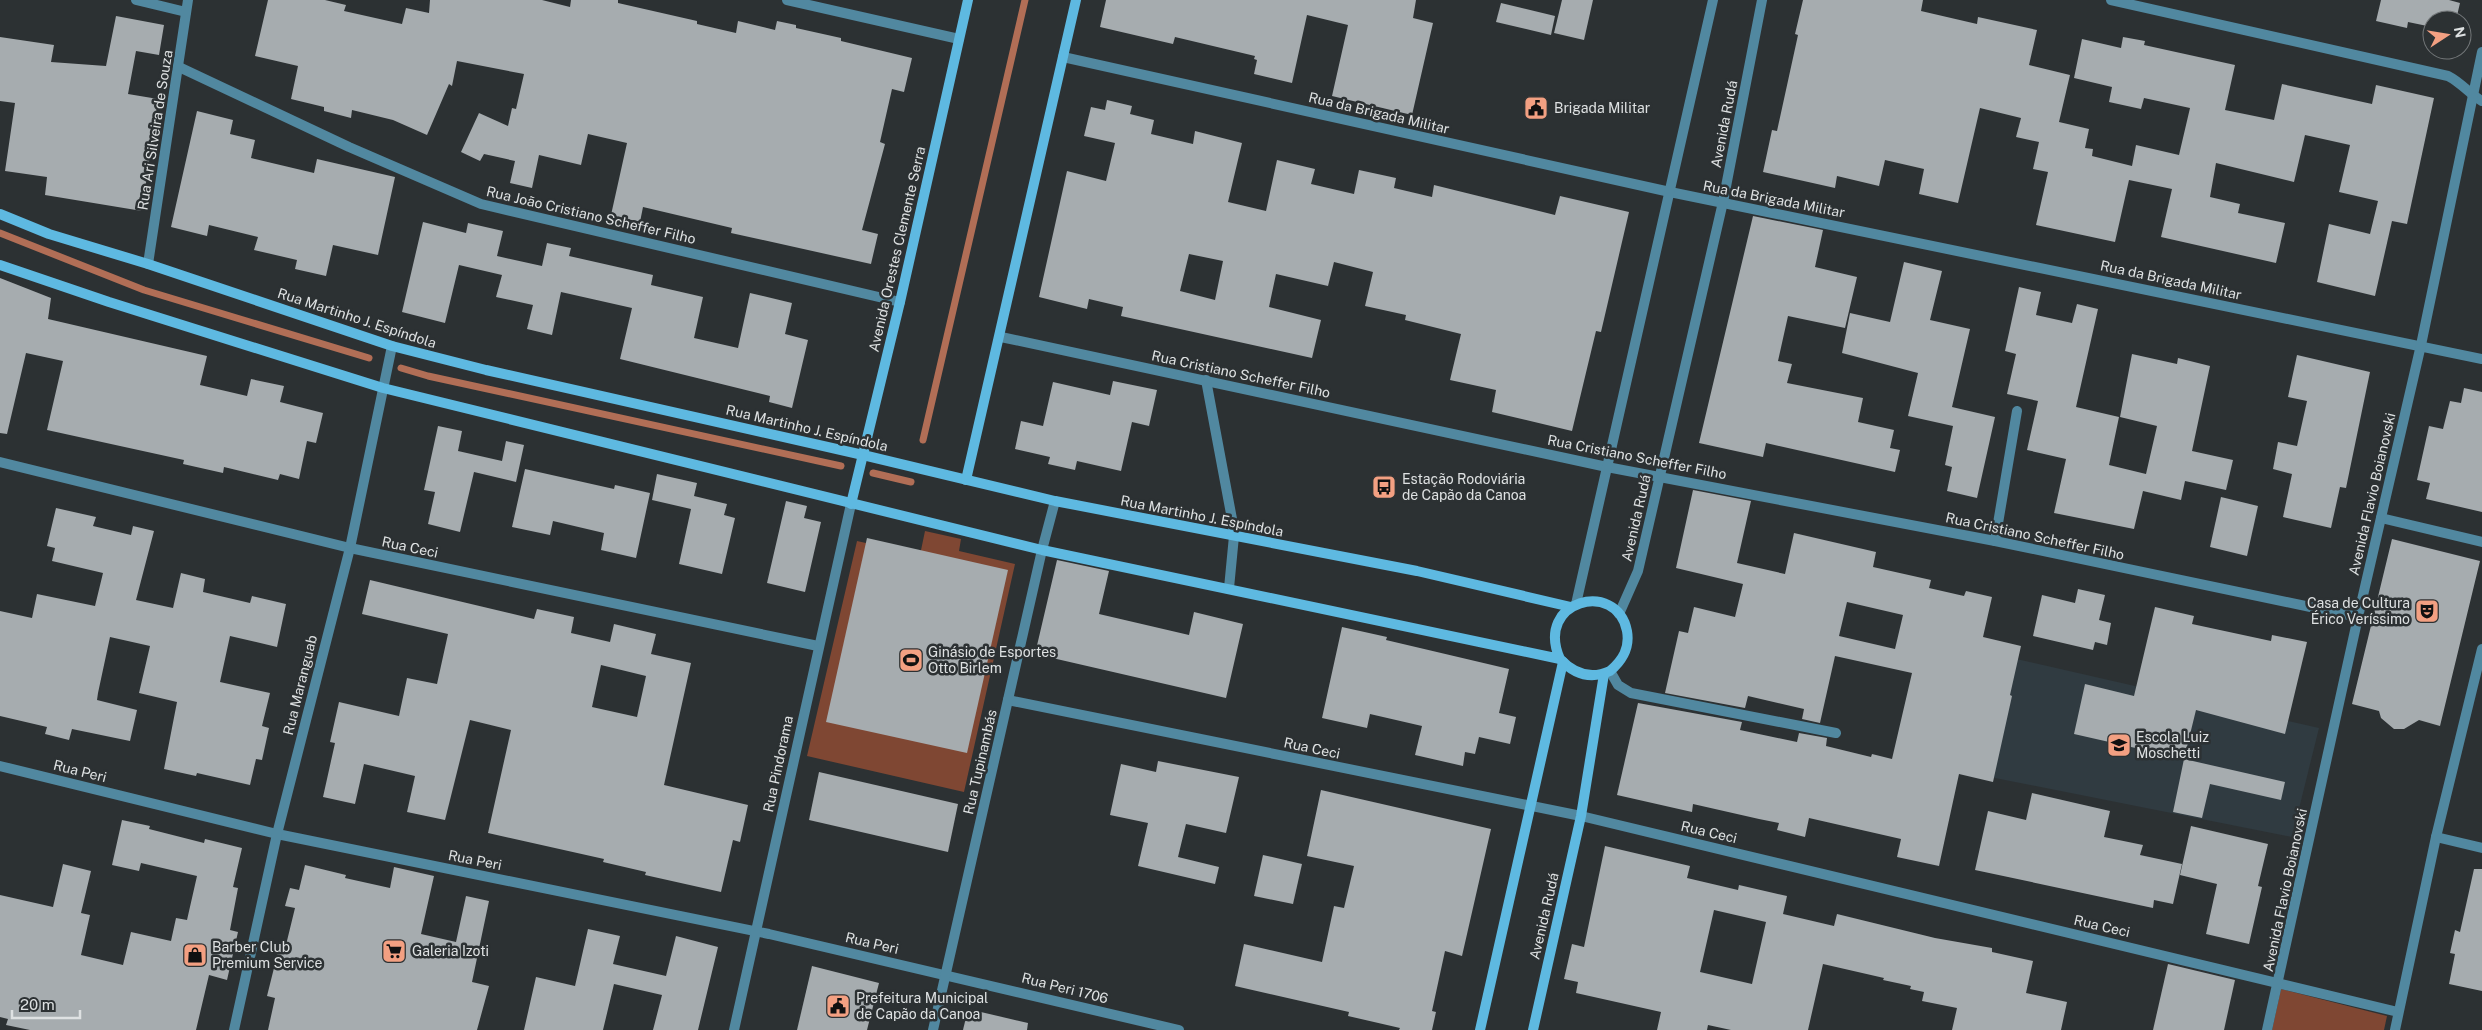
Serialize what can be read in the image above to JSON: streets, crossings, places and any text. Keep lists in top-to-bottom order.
{
  "streets": {
    "main road": ["Avenida Rudá", "Avenida Orestes Clemente Serra", "Rua Martinho J. Espíndola"],
    "street": [
      "Rua da Brigada Militar",
      "Rua Ari Silveira de Souza",
      "Rua João Cristiano Scheffer Filho",
      "Rua Cristiano Scheffer Filho",
      "Avenida Flavio Boianovski",
      "Rua Ceci",
      "Rua Maranguab",
      "Rua Tupinambás",
      "Rua Pindorama",
      "Rua Peri",
      "Rua Peri 1706"
    ]
  },
  "crossings": [
    ["Rua da Brigada Militar", "Avenida Rudá"],
    ["Rua da Brigada Militar", "Avenida Flavio Boianovski"],
    ["Avenida Rudá", "Rua Martinho J. Espíndola"],
    ["Avenida Rudá", "Rua Cristiano Scheffer Filho"],
    ["Avenida Rudá", "Rua Ceci"],
    ["Rua Ari Silveira de Souza", "Rua João Cristiano Scheffer Filho"],
    ["Rua Ari Silveira de Souza", "Rua Martinho J. Espíndola"],
    ["Rua João Cristiano Scheffer Filho", "Avenida Orestes Clemente Serra"],
    ["Avenida Orestes Clemente Serra", "Rua Martinho J. Espíndola"],
    ["Avenida Orestes Clemente Serra", "Rua Pindorama"],
    ["Rua Martinho J. Espíndola", "Rua Maranguab"],
    ["Rua Martinho J. Espíndola", "Rua Tupinambás"],
    ["Rua Cristiano Scheffer Filho", "Avenida Flavio Boianovski"],
    ["Avenida Flavio Boianovski", "Rua Ceci"],
    ["Rua Ceci", "Rua Maranguab"],
    ["Rua Ceci", "Rua Tupinambás"],
    ["Rua Ceci", "Rua Pindorama"],
    ["Rua Maranguab", "Rua Peri"],
    ["Rua Tupinambás", "Rua Peri"],
    ["Rua Tupinambás", "Rua Peri 1706"],
    ["Rua Pindorama", "Rua Peri"],
    ["Rua Peri", "Rua Peri 1706"]
  ],
  "places": {
    "public building": ["Brigada Militar", "Prefeitura Municipal de Capão da Canoa"],
    "bus stop": ["Estação Rodoviária de Capão da Canoa"],
    "theatre": ["Casa de Cultura Érico Veríssimo"],
    "sports": ["Ginásio de Esportes Otto Birlem"],
    "school or university": ["Escola Luiz Moschetti"],
    "supermarket": ["Galeria Izoti"],
    "shop": ["Barber Club Premium Service"]
  },
  "scale_bar": "20 m",
  "north": "right"
}
